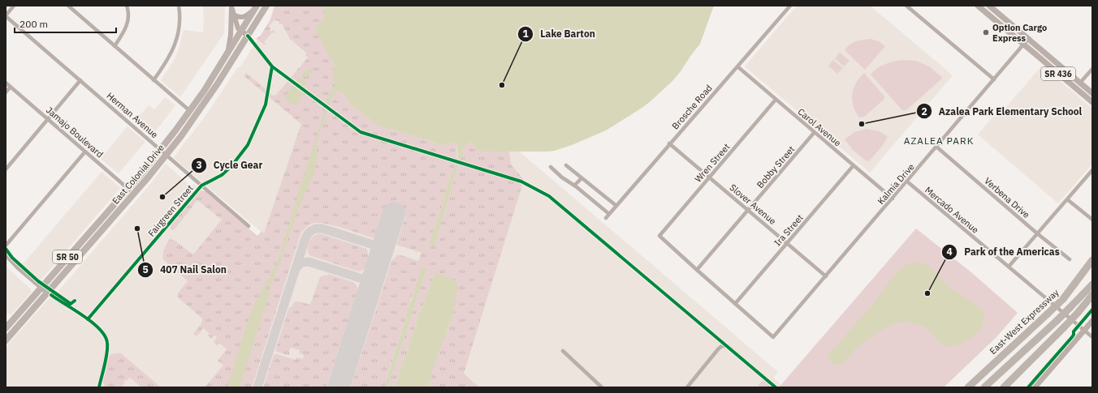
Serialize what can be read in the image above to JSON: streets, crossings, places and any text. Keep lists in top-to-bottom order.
{
  "streets": {
    "highway": ["East Colonial Drive", "SR 50", "East-West Expressway"],
    "main road": ["SR 436"],
    "street": [
      "Brosche Road",
      "Herman Avenue",
      "Carol Avenue",
      "Jamajo Boulevard",
      "Wren Street",
      "Bobby Street",
      "Kalmia Drive",
      "Verbena Drive",
      "Slover Avenue",
      "Mercado Avenue",
      "Fairgreen Street",
      "Ira Street"
    ]
  },
  "crossings": [
    ["SR 436", "Kalmia Drive"],
    ["Brosche Road", "Carol Avenue"],
    ["Brosche Road", "Slover Avenue"],
    ["Herman Avenue", "East Colonial Drive"],
    ["Herman Avenue", "Fairgreen Street"],
    ["Carol Avenue", "Wren Street"],
    ["Carol Avenue", "Bobby Street"],
    ["Carol Avenue", "Kalmia Drive"],
    ["Carol Avenue", "Ira Street"],
    ["Jamajo Boulevard", "East Colonial Drive"],
    ["Wren Street", "Bobby Street"],
    ["Wren Street", "Slover Avenue"],
    ["Bobby Street", "Slover Avenue"],
    ["Kalmia Drive", "Verbena Drive"],
    ["Kalmia Drive", "Slover Avenue"],
    ["Kalmia Drive", "Mercado Avenue"],
    ["Kalmia Drive", "Ira Street"],
    ["Slover Avenue", "Ira Street"]
  ],
  "districts": ["AZALEA PARK"],
  "places": [
    "Option Cargo Express",
    "Lake Barton",
    "Azalea Park Elementary School",
    "Cycle Gear",
    "407 Nail Salon",
    "Park of the Americas"
  ],
  "scale_bar": "200 m"
}
